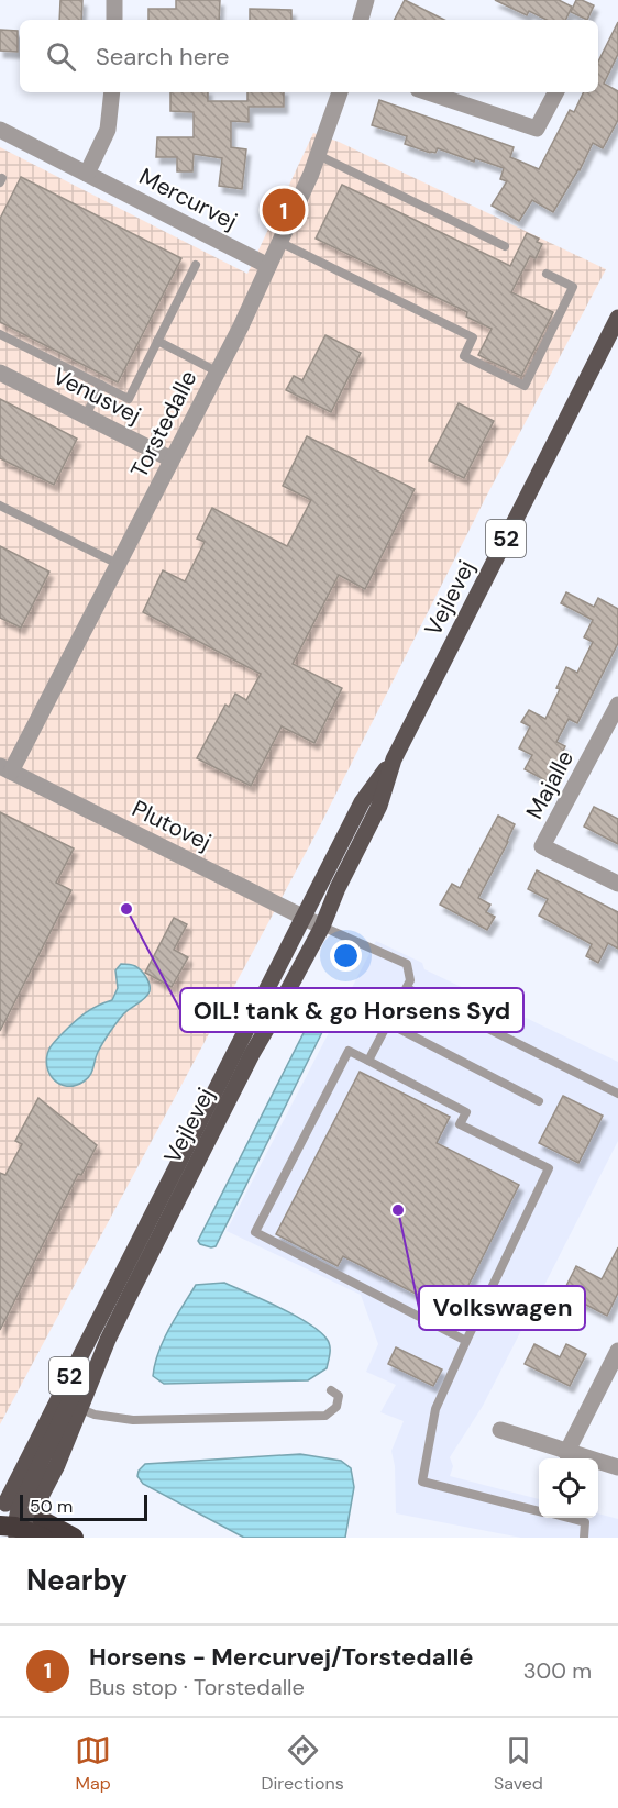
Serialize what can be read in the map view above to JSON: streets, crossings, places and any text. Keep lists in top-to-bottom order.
{
  "streets": {
    "main road": ["52", "Vejlevej"],
    "street": [
      "Mercurvej",
      "Venusvej",
      "Torstedalle",
      "Majalle",
      "Plutovej"
    ]
  },
  "crossings": [
    ["Mercurvej", "Torstedalle"],
    ["Venusvej", "Torstedalle"],
    ["Torstedalle", "Plutovej"],
    ["Vejlevej", "Plutovej"]
  ],
  "places": ["OIL! tank & go Horsens Syd", "Volkswagen"],
  "scale_bar": "50 m",
  "page": {
    "search": "Search here",
    "pins": "1",
    "scale": "50 m",
    "heading": "Nearby",
    "list": [
      {
        "mark": "1",
        "name": "Horsens - Mercurvej/Torstedallé",
        "note": "Bus stop · Torstedalle",
        "value": "300 m"
      }
    ],
    "nav": ["Map", "Directions", "Saved"]
  }
}
